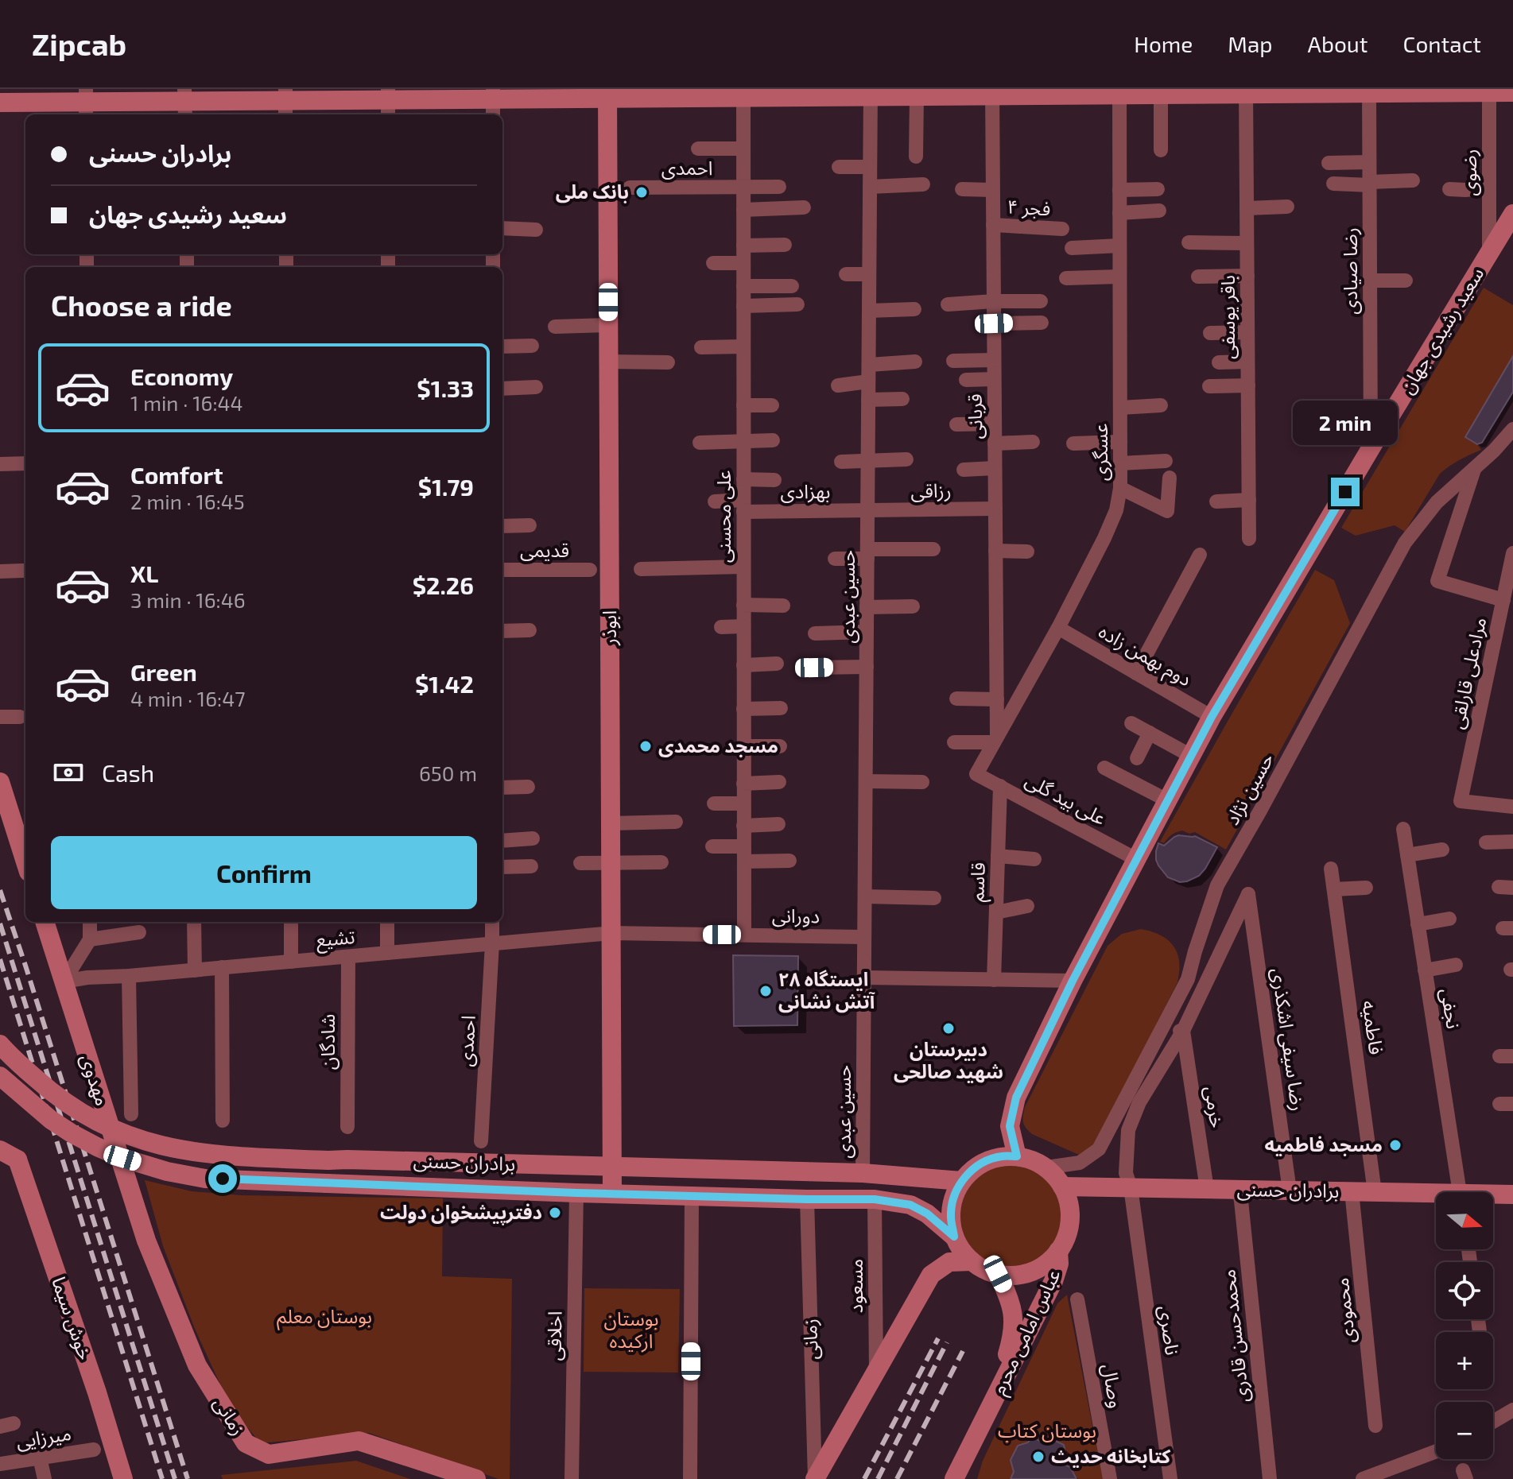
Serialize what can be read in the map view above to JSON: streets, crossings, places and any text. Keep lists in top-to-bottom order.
{
  "streets": {
    "street": [
      "احمدی",
      "رضوی",
      "فجر ۴",
      "رضا صیادی",
      "باقر یوسفی",
      "سعید رشیدی جهان",
      "قربانی",
      "عسگری",
      "رزاقی",
      "بهزادی",
      "علی محسنی",
      "قدیمی",
      "حسین عبدی",
      "ابوذر",
      "دوم بهمن زاده",
      "مرادعلی قارلقی",
      "حسین نژاد",
      "علی بید گلی",
      "قاسم",
      "دورانی",
      "تشیع",
      "نجفی",
      "فاطمیه",
      "رضا سیفی اشکذری",
      "شادگان",
      "مهدوی",
      "خرمی",
      "برادران حسنی",
      "مسعود",
      "محمودی",
      "خوش سیما",
      "ناصری",
      "عباس امامی محرم",
      "اخلاقی",
      "محمدحسن قادری",
      "زمانی",
      "وصال",
      "میرزایی"
    ]
  },
  "crossings": [
    ["احمدی", "علی محسنی"],
    ["احمدی", "تشیع"],
    ["رضوی", "سعید رشیدی جهان"],
    ["فجر ۴", "قربانی"],
    ["رضا صیادی", "سعید رشیدی جهان"],
    ["سعید رشیدی جهان", "دوم بهمن زاده"],
    ["سعید رشیدی جهان", "حسین نژاد"],
    ["سعید رشیدی جهان", "علی بید گلی"],
    ["سعید رشیدی جهان", "برادران حسنی"],
    ["سعید رشیدی جهان", "عباس امامی محرم"],
    ["سعید رشیدی جهان", "زمانی"],
    ["قربانی", "عسگری"],
    ["قربانی", "رزاقی"],
    ["عسگری", "دوم بهمن زاده"],
    ["عسگری", "علی بید گلی"],
    ["رزاقی", "بهزادی"],
    ["رزاقی", "حسین عبدی"],
    ["بهزادی", "علی محسنی"],
    ["بهزادی", "حسین عبدی"],
    ["علی محسنی", "دورانی"],
    ["حسین عبدی", "دورانی"],
    ["حسین عبدی", "برادران حسنی"],
    ["ابوذر", "دورانی"],
    ["ابوذر", "تشیع"],
    ["ابوذر", "برادران حسنی"],
    ["حسین نژاد", "برادران حسنی"],
    ["حسین نژاد", "عباس امامی محرم"],
    ["حسین نژاد", "زمانی"],
    ["علی بید گلی", "قاسم"],
    ["دورانی", "تشیع"],
    ["تشیع", "شادگان"],
    ["تشیع", "مهدوی"],
    ["فاطمیه", "برادران حسنی"],
    ["رضا سیفی اشکذری", "برادران حسنی"],
    ["رضا سیفی اشکذری", "ناصری"],
    ["مهدوی", "زمانی"],
    ["خرمی", "برادران حسنی"],
    ["خرمی", "ناصری"],
    ["برادران حسنی", "مسعود"],
    ["برادران حسنی", "محمودی"],
    ["برادران حسنی", "ناصری"],
    ["برادران حسنی", "عباس امامی محرم"],
    ["برادران حسنی", "اخلاقی"],
    ["برادران حسنی", "محمدحسن قادری"],
    ["برادران حسنی", "زمانی"],
    ["مسعود", "زمانی"],
    ["عباس امامی محرم", "زمانی"]
  ],
  "parks": ["بوستان معلم", "بوستان ارکیده", "بوستان کتاب"],
  "places": [
    "بانک ملی",
    "مسجد محمدی",
    "ایستگاه ۲۸ آتش نشانی",
    "دبیرستان شهید صالحی",
    "مسجد فاطمیه",
    "دفترپیشخوان دولت",
    "کتابخانه حدیث"
  ],
  "north": "right",
  "page": {
    "header": "Zipcab",
    "nav": [
      "Home",
      "Map",
      "About",
      "Contact"
    ],
    "banner": ["برادران حسنی", "سعید رشیدی جهان"],
    "heading": "Choose a ride",
    "list": [
      {
        "name": "Economy",
        "note": "1 min · 16:44",
        "value": "$1.33"
      },
      {
        "name": "Comfort",
        "note": "2 min · 16:45",
        "value": "$1.79"
      },
      {
        "name": "XL",
        "note": "3 min · 16:46",
        "value": "$2.26"
      },
      {
        "name": "Green",
        "note": "4 min · 16:47",
        "value": "$1.42"
      }
    ],
    "bubble": "2 min",
    "pay": ["Cash", "650 m"],
    "buttons": "Confirm",
    "map_buttons": ["+", "−"]
  }
}
